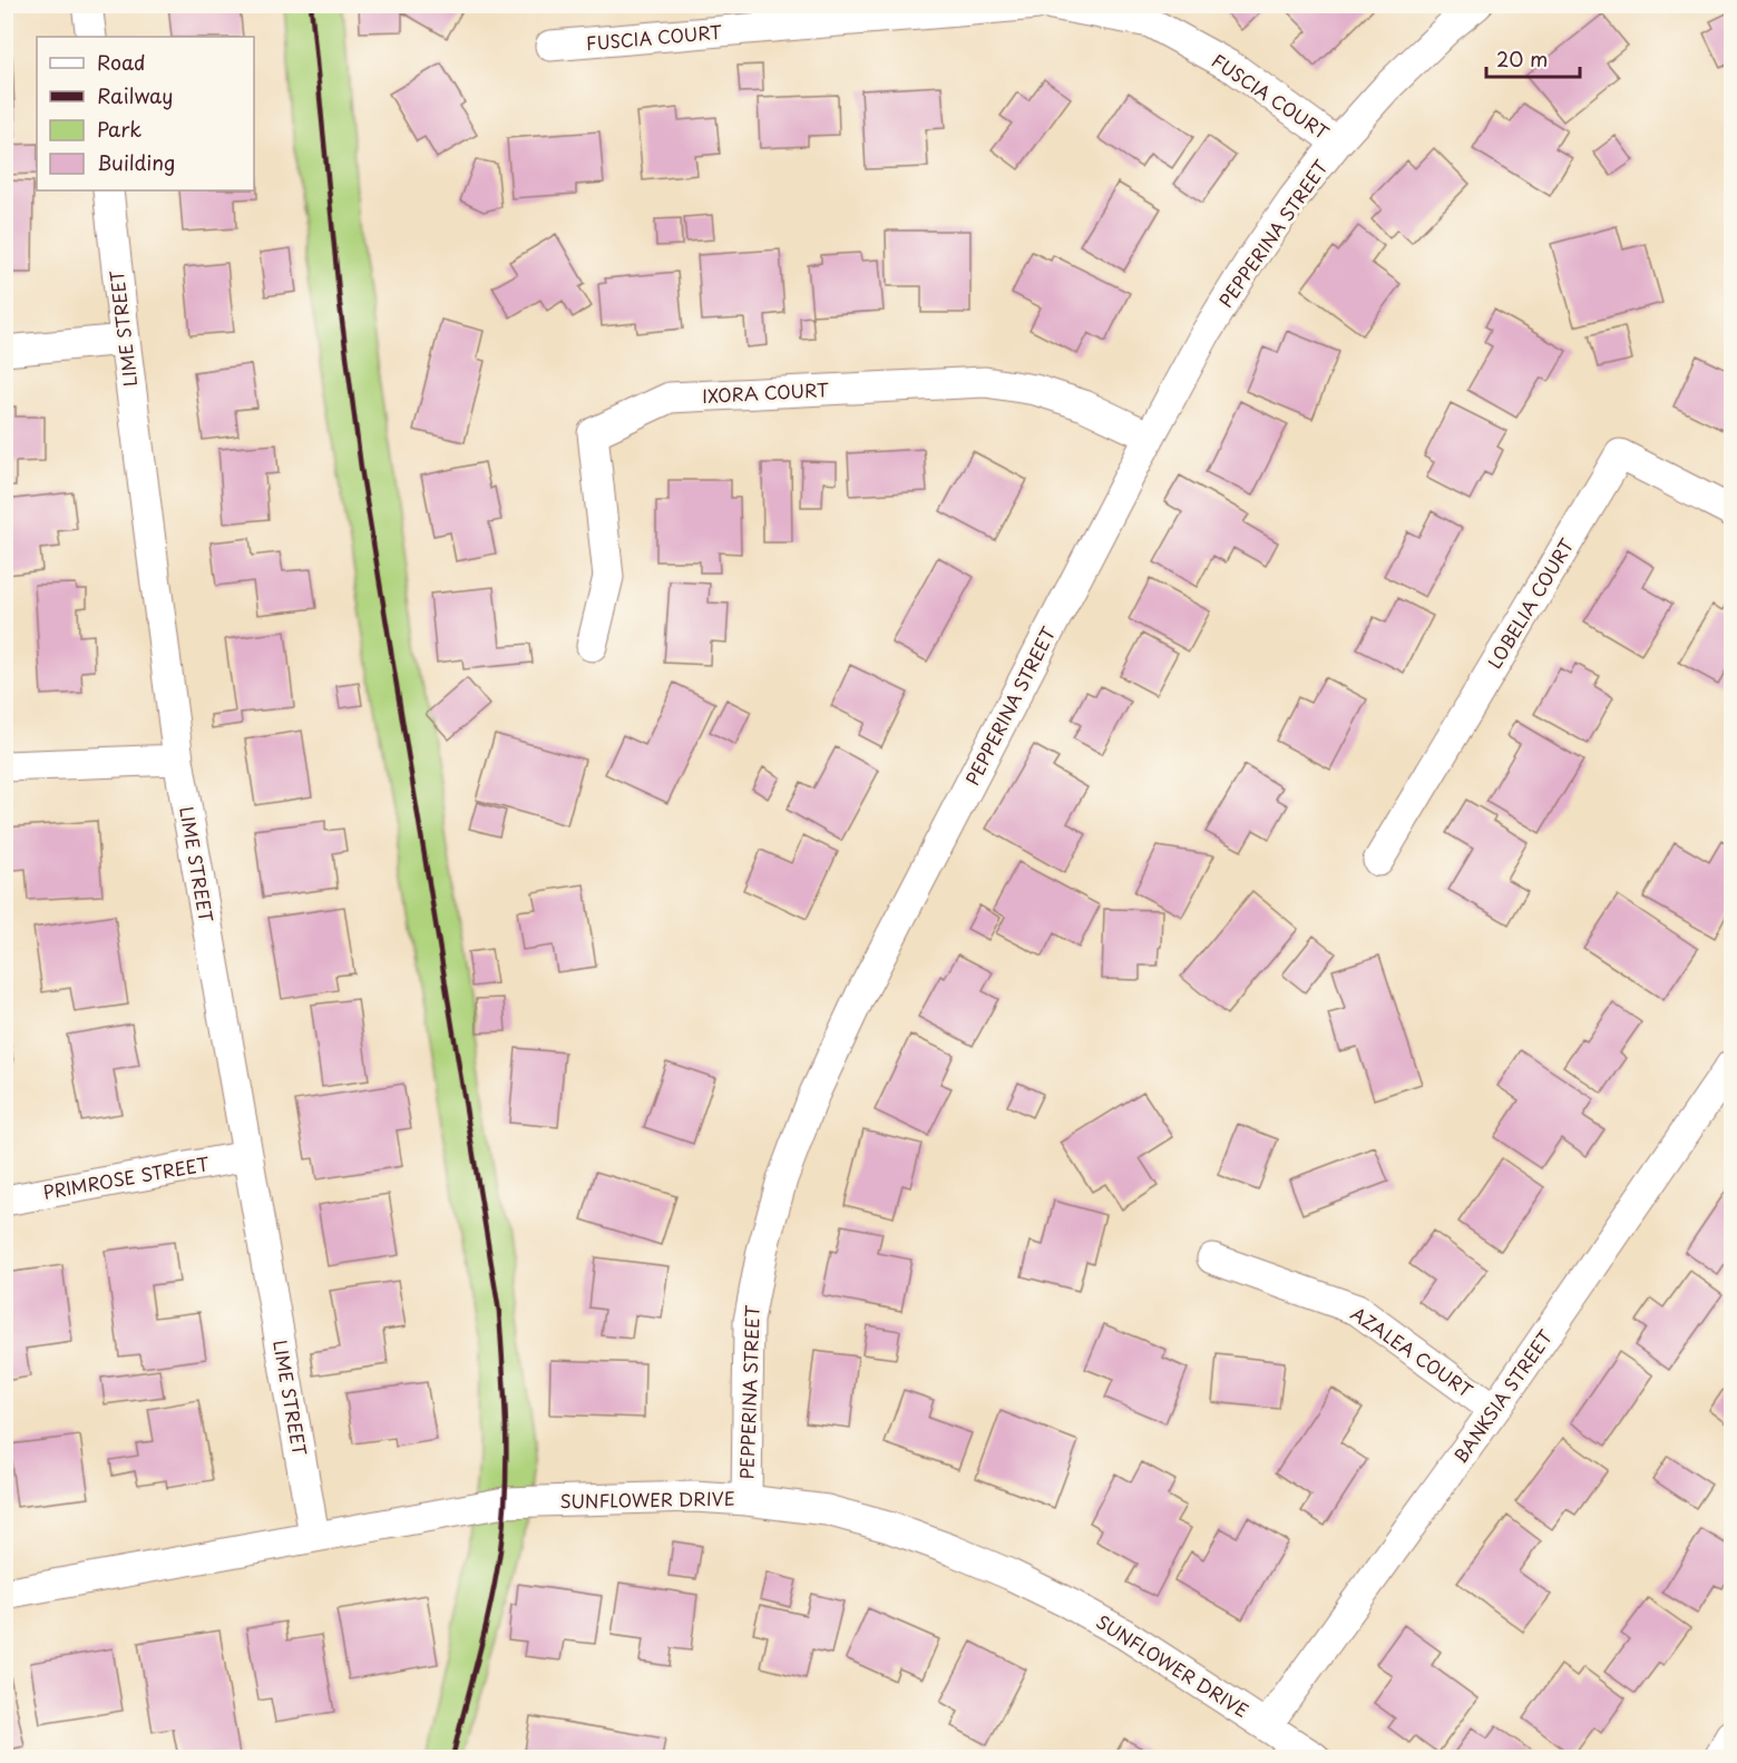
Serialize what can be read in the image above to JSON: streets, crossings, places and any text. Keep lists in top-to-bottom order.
{
  "streets": {
    "street": [
      "FUSCIA COURT",
      "PEPPERINA STREET",
      "LIME STREET",
      "IXORA COURT",
      "LOBELIA COURT",
      "PRIMROSE STREET",
      "AZALEA COURT",
      "BANKSIA STREET",
      "SUNFLOWER DRIVE"
    ]
  },
  "crossings": [
    ["FUSCIA COURT", "PEPPERINA STREET"],
    ["PEPPERINA STREET", "IXORA COURT"],
    ["PEPPERINA STREET", "SUNFLOWER DRIVE"],
    ["LIME STREET", "PRIMROSE STREET"],
    ["LIME STREET", "SUNFLOWER DRIVE"],
    ["AZALEA COURT", "BANKSIA STREET"],
    ["BANKSIA STREET", "SUNFLOWER DRIVE"]
  ],
  "legend": [
    "Road",
    "Railway",
    "Park",
    "Building"
  ],
  "scale_bar": "20 m"
}
